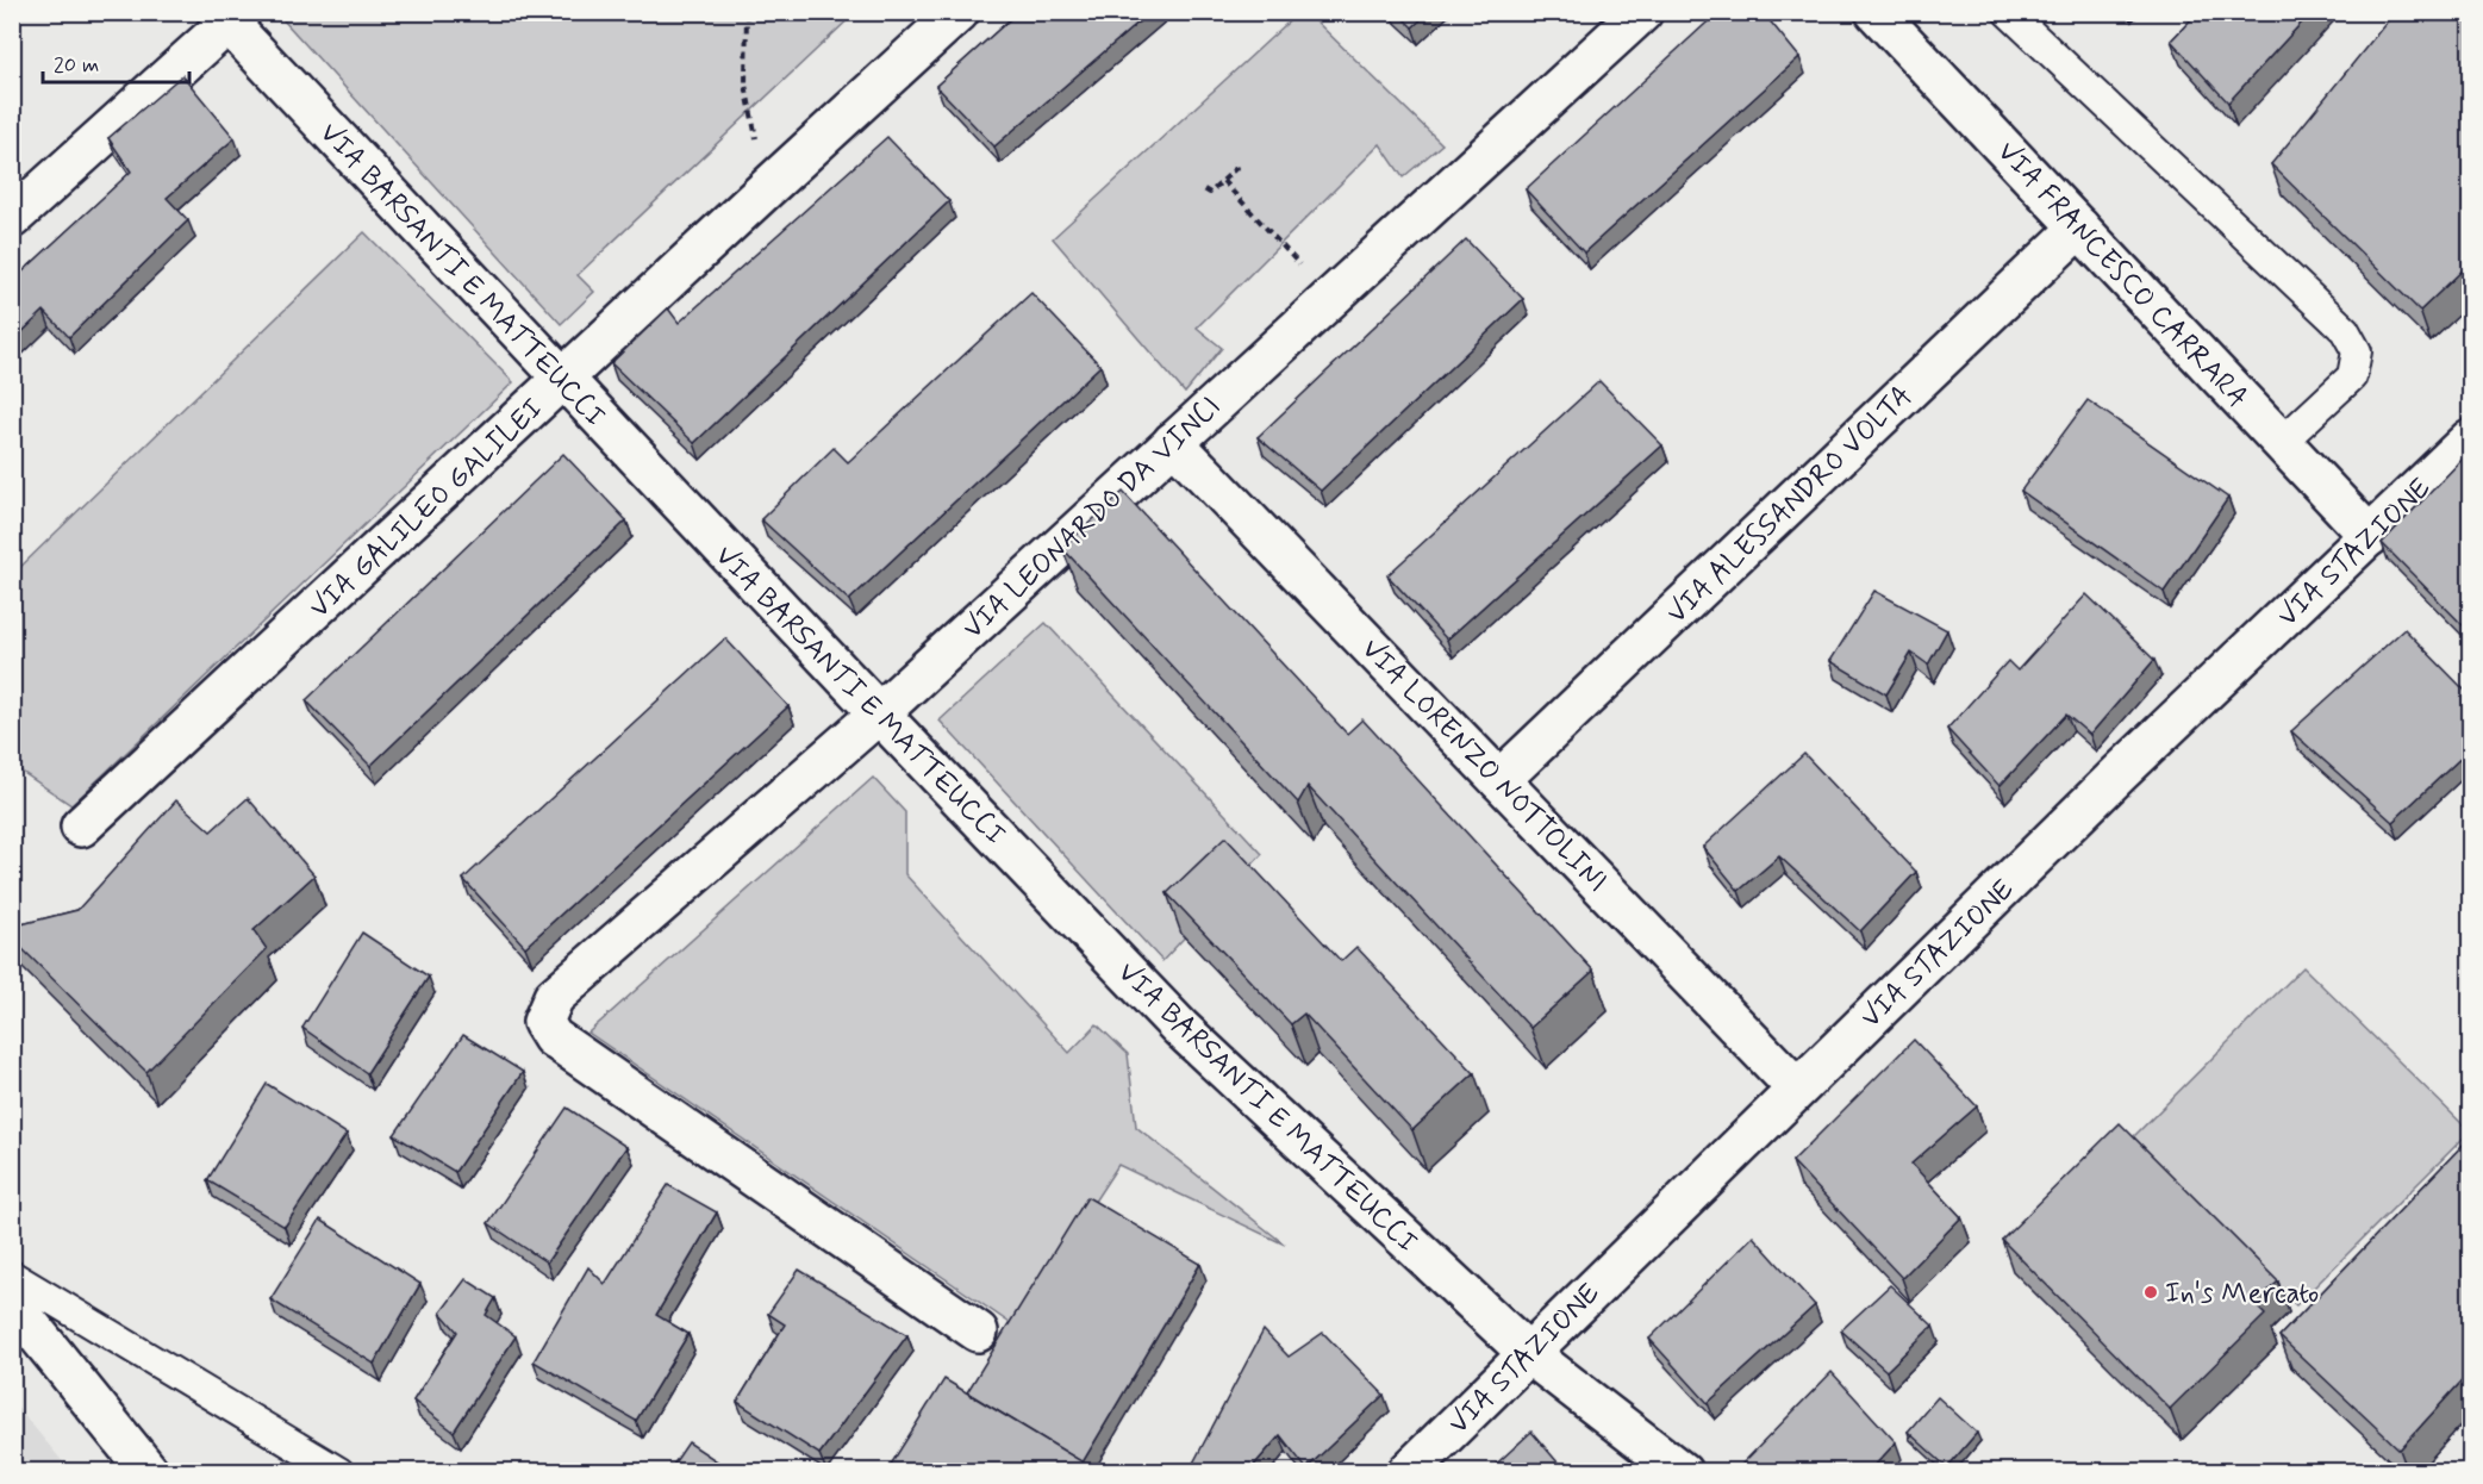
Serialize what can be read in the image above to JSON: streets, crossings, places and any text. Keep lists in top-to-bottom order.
{
  "streets": {
    "street": [
      "VIA BARSANTI E MATTEUCCI",
      "VIA FRANCESCO CARRARA",
      "VIA ALESSANDRO VOLTA",
      "VIA GALILEO GALILEI",
      "VIA LEONARDO DA VINCI",
      "VIA STAZIONE",
      "VIA LORENZO NOTTOLINI"
    ]
  },
  "crossings": [
    ["VIA BARSANTI E MATTEUCCI", "VIA GALILEO GALILEI"],
    ["VIA BARSANTI E MATTEUCCI", "VIA LEONARDO DA VINCI"],
    ["VIA BARSANTI E MATTEUCCI", "VIA STAZIONE"],
    ["VIA FRANCESCO CARRARA", "VIA ALESSANDRO VOLTA"],
    ["VIA FRANCESCO CARRARA", "VIA STAZIONE"],
    ["VIA ALESSANDRO VOLTA", "VIA LORENZO NOTTOLINI"],
    ["VIA LEONARDO DA VINCI", "VIA LORENZO NOTTOLINI"],
    ["VIA STAZIONE", "VIA LORENZO NOTTOLINI"]
  ],
  "places": ["In's Mercato"],
  "scale_bar": "20 m"
}
